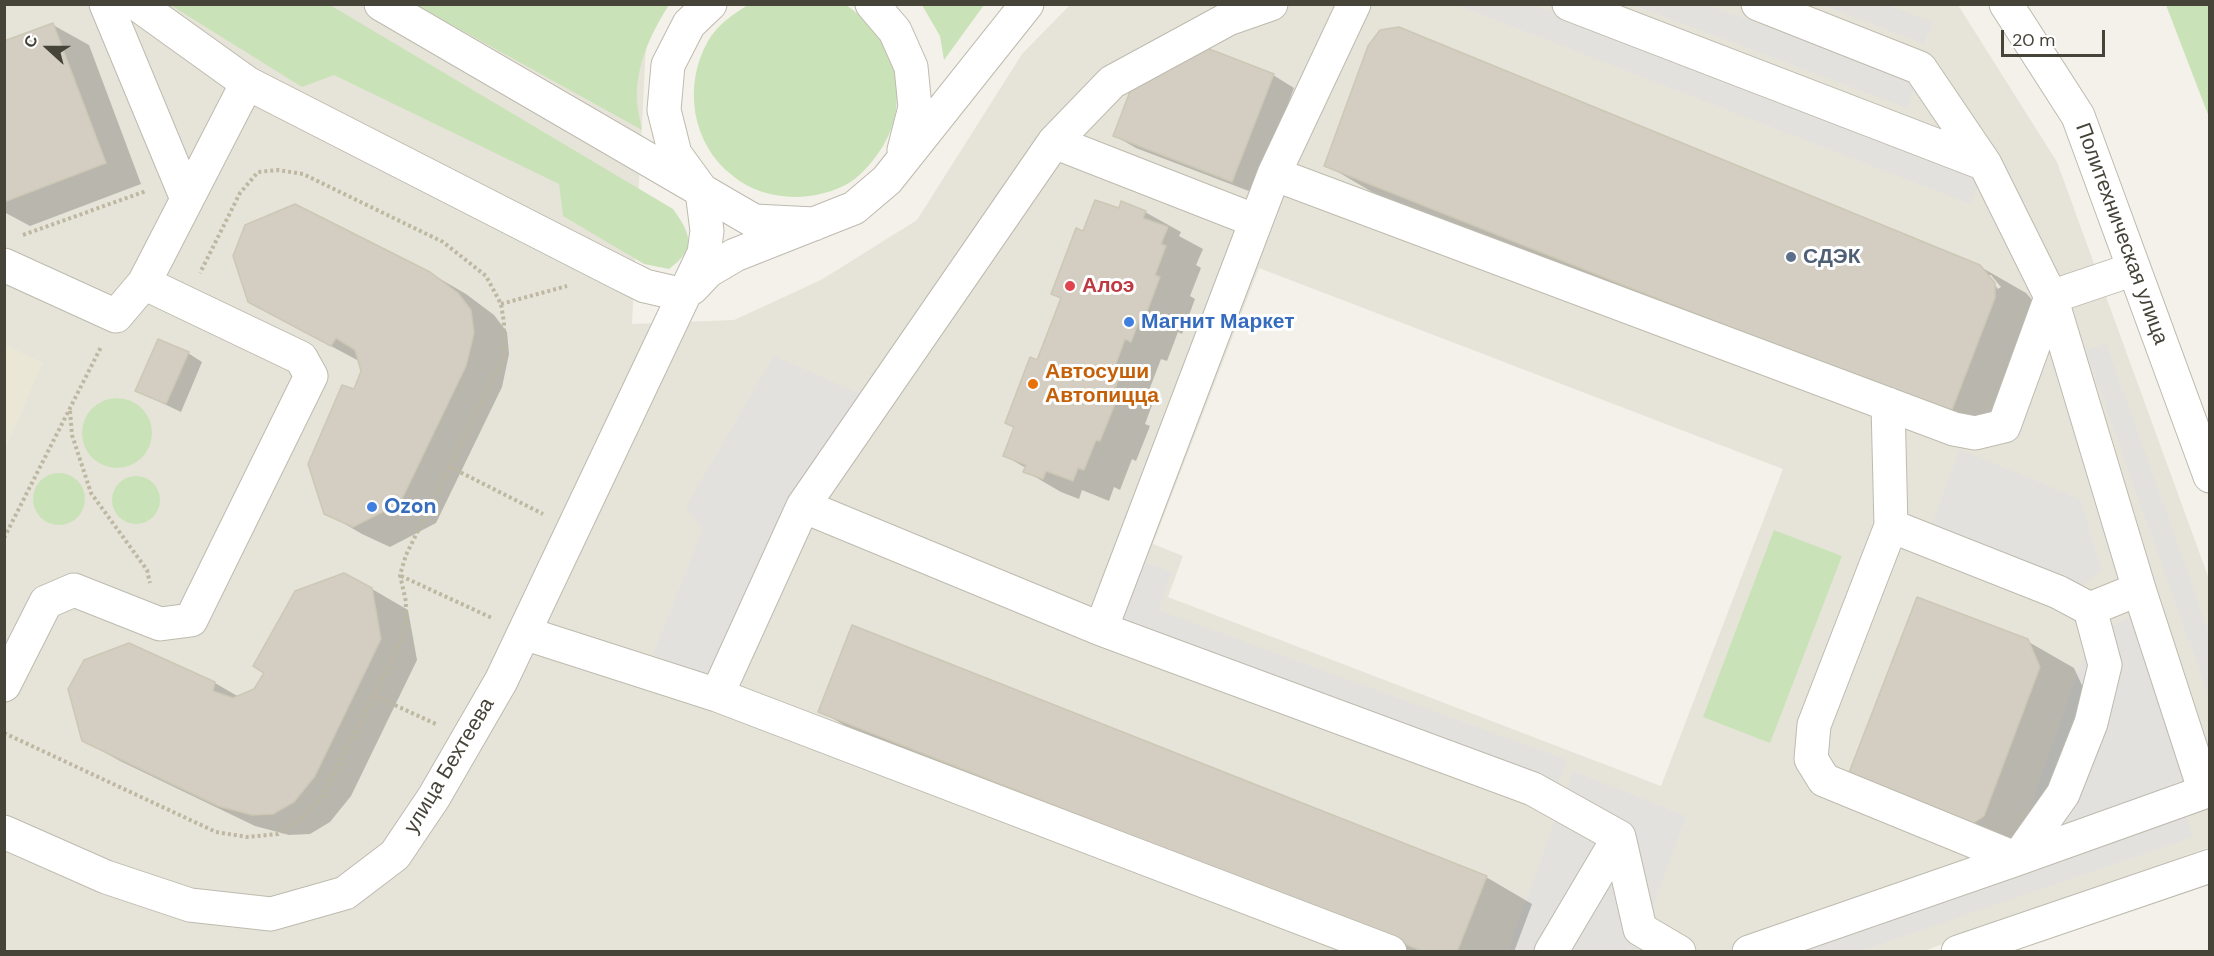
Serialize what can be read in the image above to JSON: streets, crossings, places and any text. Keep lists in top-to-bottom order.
{
  "streets": {
    "street": ["Политехническая улица", "улица Бехтеева"]
  },
  "places": [
    "СДЭК",
    "Алоэ",
    "Магнит Маркет",
    "Автосуши Автопицца",
    "Ozon"
  ],
  "scale_bar": "20 m",
  "north": "left"
}
